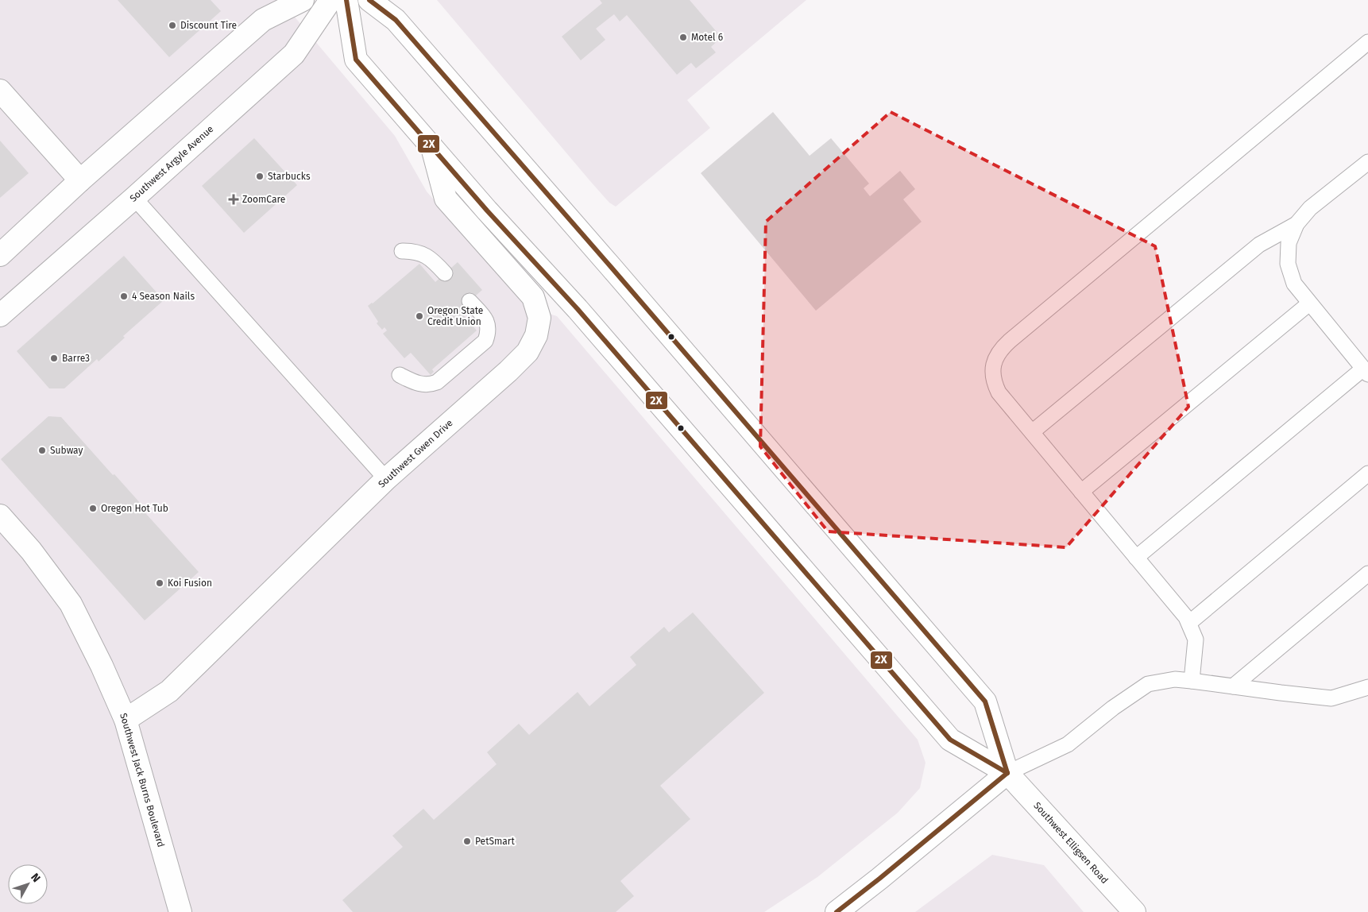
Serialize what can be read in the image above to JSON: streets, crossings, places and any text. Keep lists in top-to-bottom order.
{
  "streets": {
    "street": [
      "Southwest Argyle Avenue",
      "Southwest Gwen Drive",
      "Southwest Jack Burns Boulevard",
      "Southwest Elligsen Road"
    ]
  },
  "crossings": [
    ["Southwest Gwen Drive", "Southwest Jack Burns Boulevard"],
    ["Southwest Gwen Drive", "Southwest Elligsen Road"]
  ],
  "places": {
    "other": [
      "Discount Tire",
      "Motel 6",
      "Starbucks",
      "4 Season Nails",
      "Oregon State Credit Union",
      "Barre3",
      "Subway",
      "Oregon Hot Tub",
      "Koi Fusion",
      "PetSmart"
    ],
    "health": ["ZoomCare"]
  },
  "lines": ["transit line 2X"],
  "north": "top right"
}
